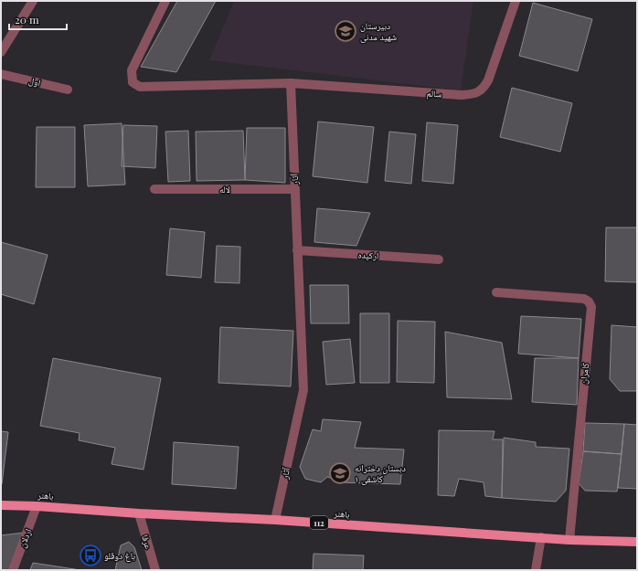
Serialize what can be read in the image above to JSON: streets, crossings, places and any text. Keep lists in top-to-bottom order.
{
  "streets": {
    "main road": ["باهنر", "112"],
    "street": [
      "اول",
      "سالم",
      "آثار",
      "لاله",
      "ارکیده",
      "کامران",
      "اردلان",
      "عرفا"
    ]
  },
  "crossings": [
    ["سالم", "آثار"],
    ["آثار", "لاله"],
    ["آثار", "ارکیده"],
    ["آثار", "باهنر"],
    ["کامران", "باهنر"],
    ["باهنر", "اردلان"],
    ["باهنر", "عرفا"]
  ],
  "places": {
    "school or university": ["دبیرستان شهید مدنی", "دبستان دخترانه کاشفی ۱"],
    "bus stop": ["باغ دوقلو"]
  },
  "scale_bar": "20 m"
}
